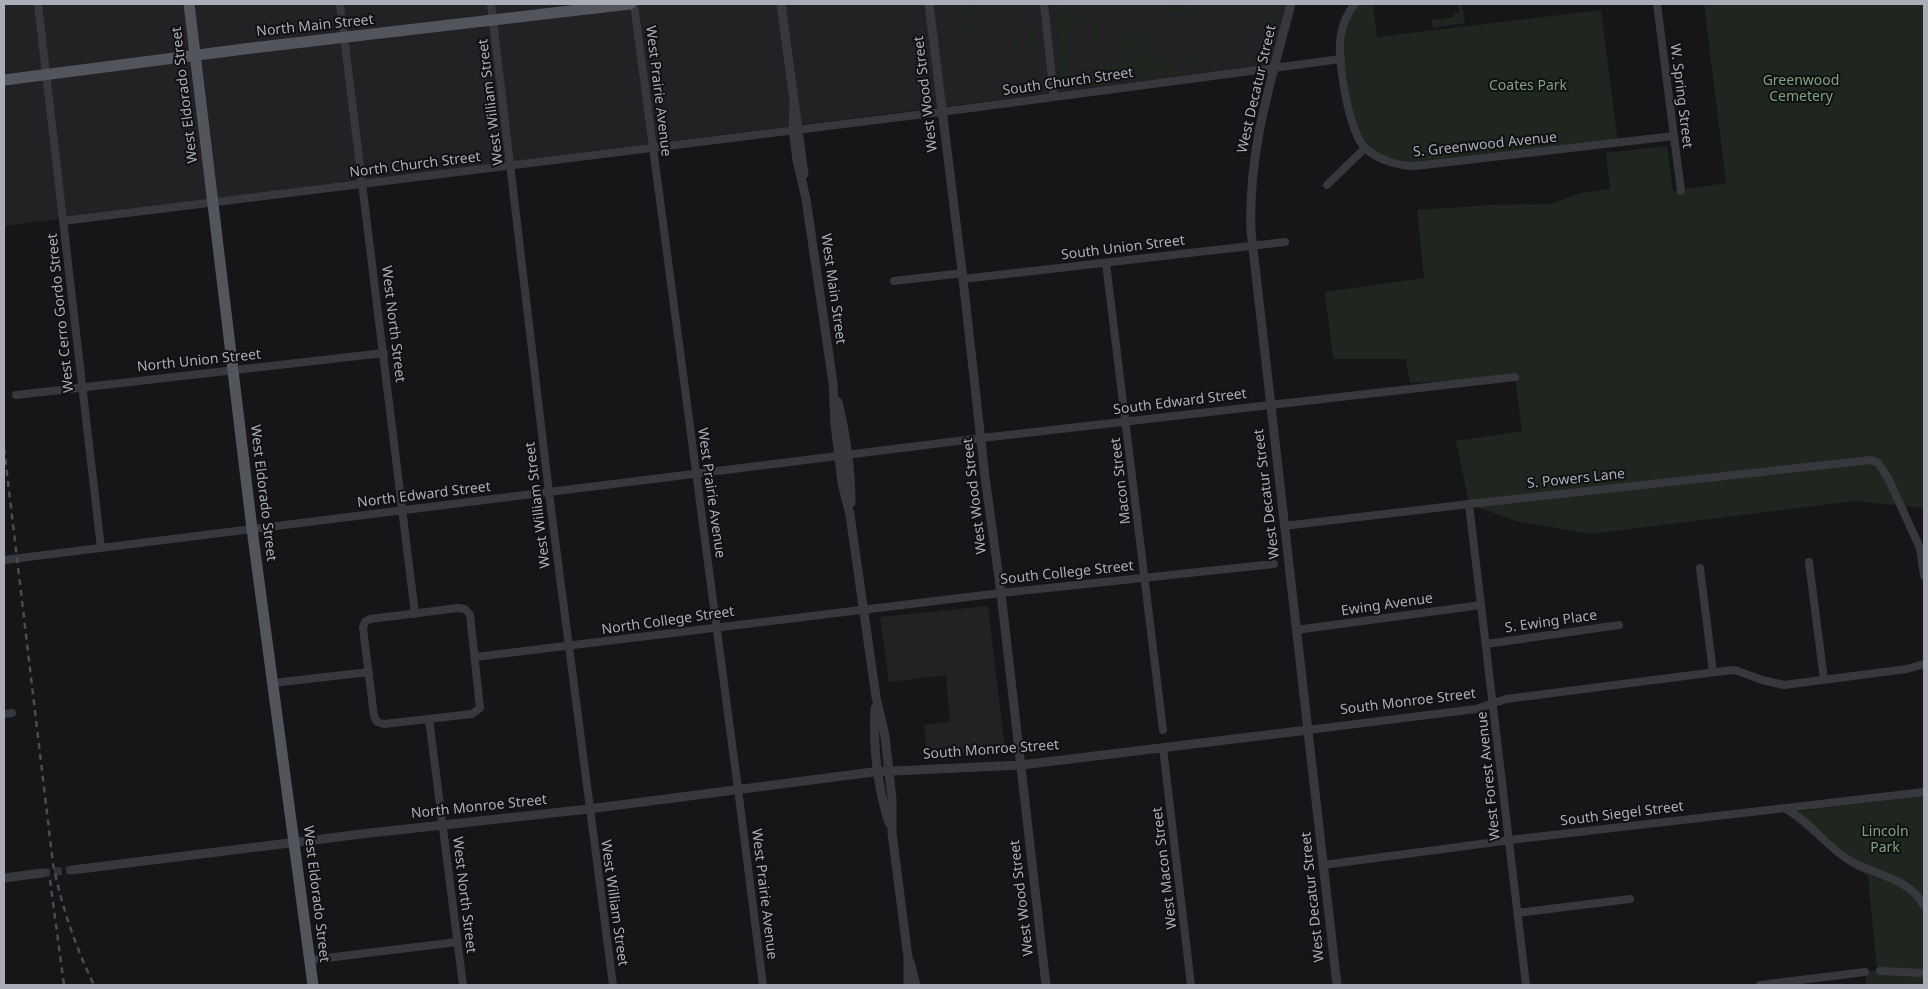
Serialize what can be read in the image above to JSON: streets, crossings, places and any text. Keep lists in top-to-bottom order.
{
  "streets": {
    "main road": ["North Main Street", "West Eldorado Street"],
    "street": [
      "South Church Street",
      "West Decatur Street",
      "West Prairie Avenue",
      "West Wood Street",
      "W. Spring Street",
      "West William Street",
      "S. Greenwood Avenue",
      "North Church Street",
      "South Union Street",
      "West Main Street",
      "West Cerro Gordo Street",
      "West North Street",
      "North Union Street",
      "South Edward Street",
      "S. Powers Lane",
      "Macon Street",
      "North Edward Street",
      "South College Street",
      "Ewing Avenue",
      "North College Street",
      "S. Ewing Place",
      "South Monroe Street",
      "West Forest Avenue",
      "North Monroe Street",
      "South Siegel Street",
      "West Macon Street"
    ]
  },
  "crossings": [
    ["North Main Street", "West Eldorado Street"],
    ["North Main Street", "West William Street"],
    ["North Main Street", "West Cerro Gordo Street"],
    ["North Main Street", "West North Street"],
    ["South Church Street", "West Decatur Street"],
    ["South Church Street", "West Wood Street"],
    ["South Church Street", "North Church Street"],
    ["South Church Street", "West Main Street"],
    ["West Decatur Street", "South Union Street"],
    ["West Decatur Street", "South Edward Street"],
    ["West Decatur Street", "S. Powers Lane"],
    ["West Decatur Street", "Ewing Avenue"],
    ["West Decatur Street", "South Monroe Street"],
    ["West Decatur Street", "South Siegel Street"],
    ["West Prairie Avenue", "North Church Street"],
    ["West Prairie Avenue", "North Edward Street"],
    ["West Prairie Avenue", "North College Street"],
    ["West Prairie Avenue", "North Monroe Street"],
    ["West Wood Street", "South Union Street"],
    ["West Wood Street", "South Edward Street"],
    ["West Wood Street", "South College Street"],
    ["West Wood Street", "South Monroe Street"],
    ["West Eldorado Street", "North Church Street"],
    ["West Eldorado Street", "North Union Street"],
    ["West Eldorado Street", "North Edward Street"],
    ["West Eldorado Street", "North Monroe Street"],
    ["W. Spring Street", "S. Greenwood Avenue"],
    ["West William Street", "North Church Street"],
    ["West William Street", "North Edward Street"],
    ["West William Street", "North College Street"],
    ["West William Street", "North Monroe Street"],
    ["North Church Street", "West Main Street"],
    ["North Church Street", "West Cerro Gordo Street"],
    ["North Church Street", "West North Street"],
    ["South Union Street", "Macon Street"],
    ["West Main Street", "South Edward Street"],
    ["West Main Street", "North Edward Street"],
    ["West Main Street", "South College Street"],
    ["West Main Street", "North College Street"],
    ["West Main Street", "South Monroe Street"],
    ["West Main Street", "North Monroe Street"],
    ["West Cerro Gordo Street", "North Union Street"],
    ["West Cerro Gordo Street", "North Edward Street"],
    ["West North Street", "North Union Street"],
    ["West North Street", "North Edward Street"],
    ["West North Street", "North Monroe Street"],
    ["South Edward Street", "Macon Street"],
    ["South Edward Street", "North Edward Street"],
    ["S. Powers Lane", "West Forest Avenue"],
    ["Macon Street", "South College Street"],
    ["South College Street", "North College Street"],
    ["Ewing Avenue", "West Forest Avenue"],
    ["S. Ewing Place", "West Forest Avenue"],
    ["South Monroe Street", "West Forest Avenue"],
    ["South Monroe Street", "North Monroe Street"],
    ["South Monroe Street", "West Macon Street"],
    ["West Forest Avenue", "South Siegel Street"]
  ],
  "parks": ["Greenwood Cemetery", "Coates Park", "Lincoln Park"]
}
